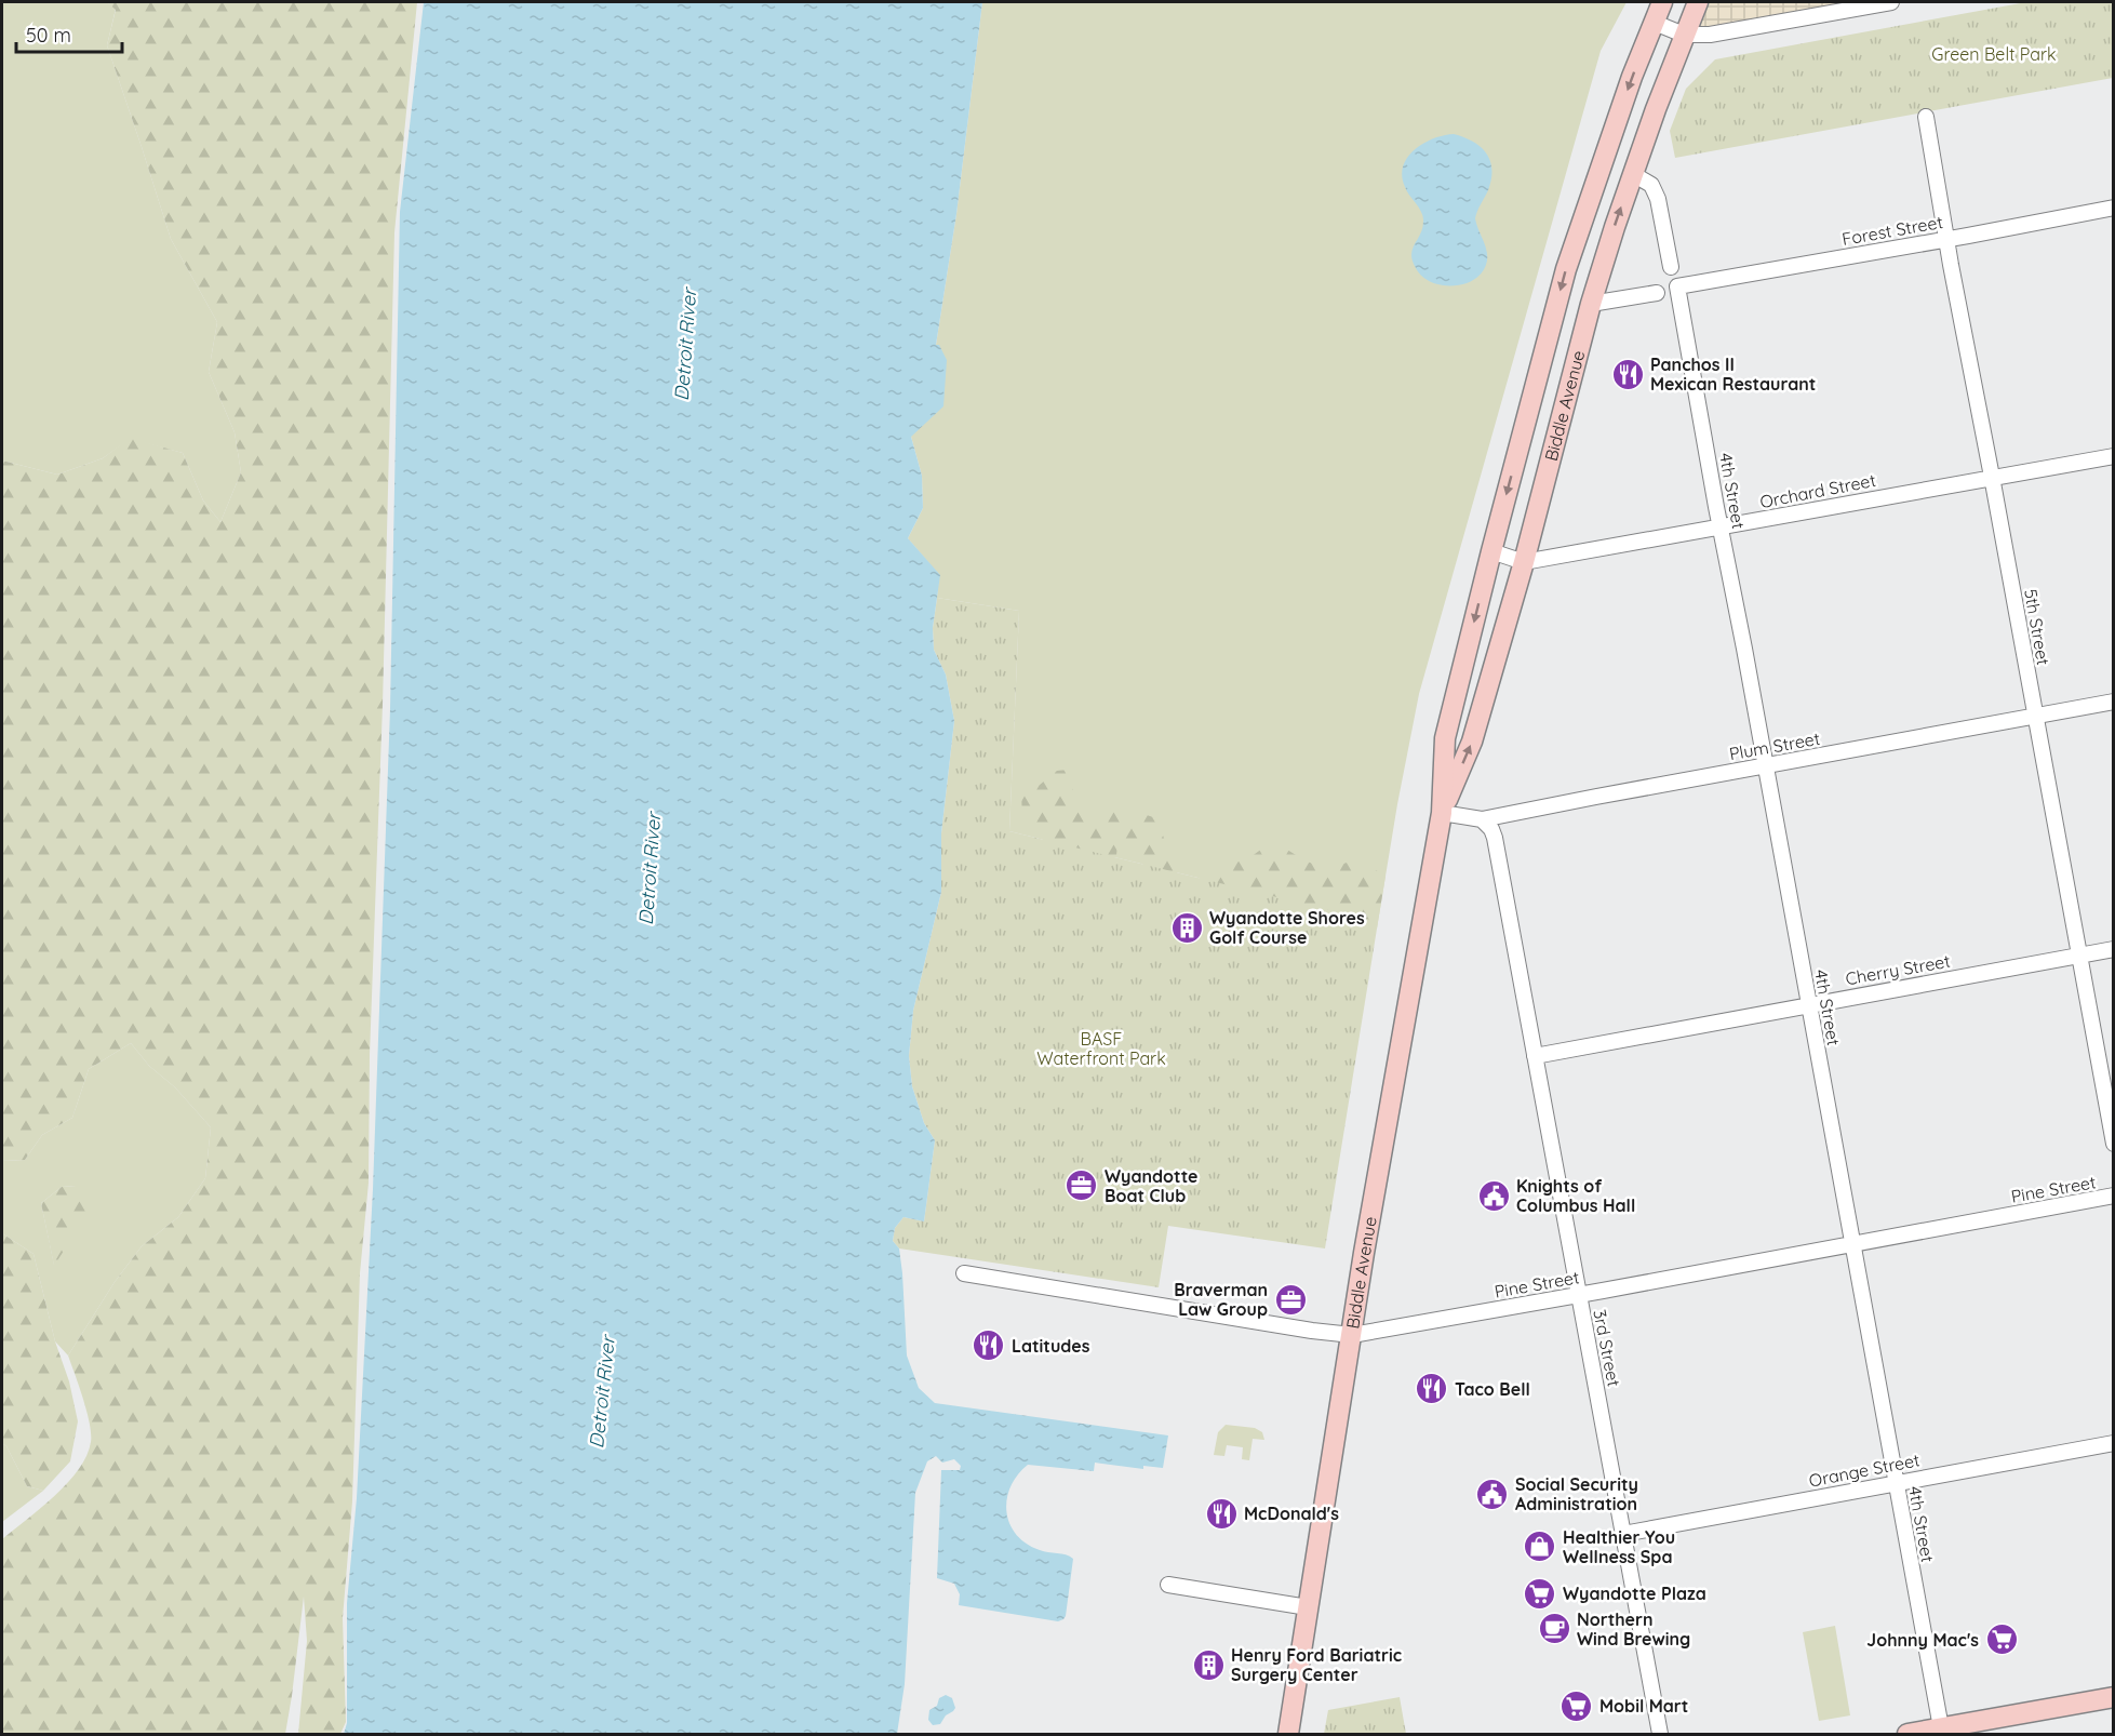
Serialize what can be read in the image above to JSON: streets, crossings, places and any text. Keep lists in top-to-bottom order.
{
  "streets": {
    "main road": ["Biddle Avenue"],
    "street": [
      "Forest Street",
      "4th Street",
      "Orchard Street",
      "5th Street",
      "Plum Street",
      "Cherry Street",
      "Pine Street",
      "3rd Street",
      "Orange Street"
    ]
  },
  "crossings": [
    ["Forest Street", "4th Street"],
    ["Forest Street", "5th Street"],
    ["Biddle Avenue", "Orchard Street"],
    ["Biddle Avenue", "Plum Street"],
    ["Biddle Avenue", "Pine Street"],
    ["4th Street", "Orchard Street"],
    ["4th Street", "Plum Street"],
    ["4th Street", "Cherry Street"],
    ["4th Street", "Pine Street"],
    ["4th Street", "Orange Street"],
    ["Orchard Street", "5th Street"],
    ["5th Street", "Plum Street"],
    ["5th Street", "Cherry Street"],
    ["Plum Street", "3rd Street"],
    ["Cherry Street", "3rd Street"],
    ["Pine Street", "3rd Street"],
    ["3rd Street", "Orange Street"]
  ],
  "water": ["Detroit River"],
  "parks": ["Green Belt Park", "BASF Waterfront Park"],
  "places": {
    "restaurant": [
      "Panchos II Mexican Restaurant",
      "Latitudes",
      "Taco Bell",
      "McDonald's"
    ],
    "building": ["Wyandotte Shores Golf Course", "Henry Ford Bariatric Surgery Center"],
    "office": ["Wyandotte Boat Club", "Braverman Law Group"],
    "public building": ["Knights of Columbus Hall", "Social Security Administration"],
    "shop": ["Healthier You Wellness Spa"],
    "supermarket": ["Wyandotte Plaza", "Johnny Mac's", "Mobil Mart"],
    "cafe": ["Northern Wind Brewing"]
  },
  "scale_bar": "50 m"
}
